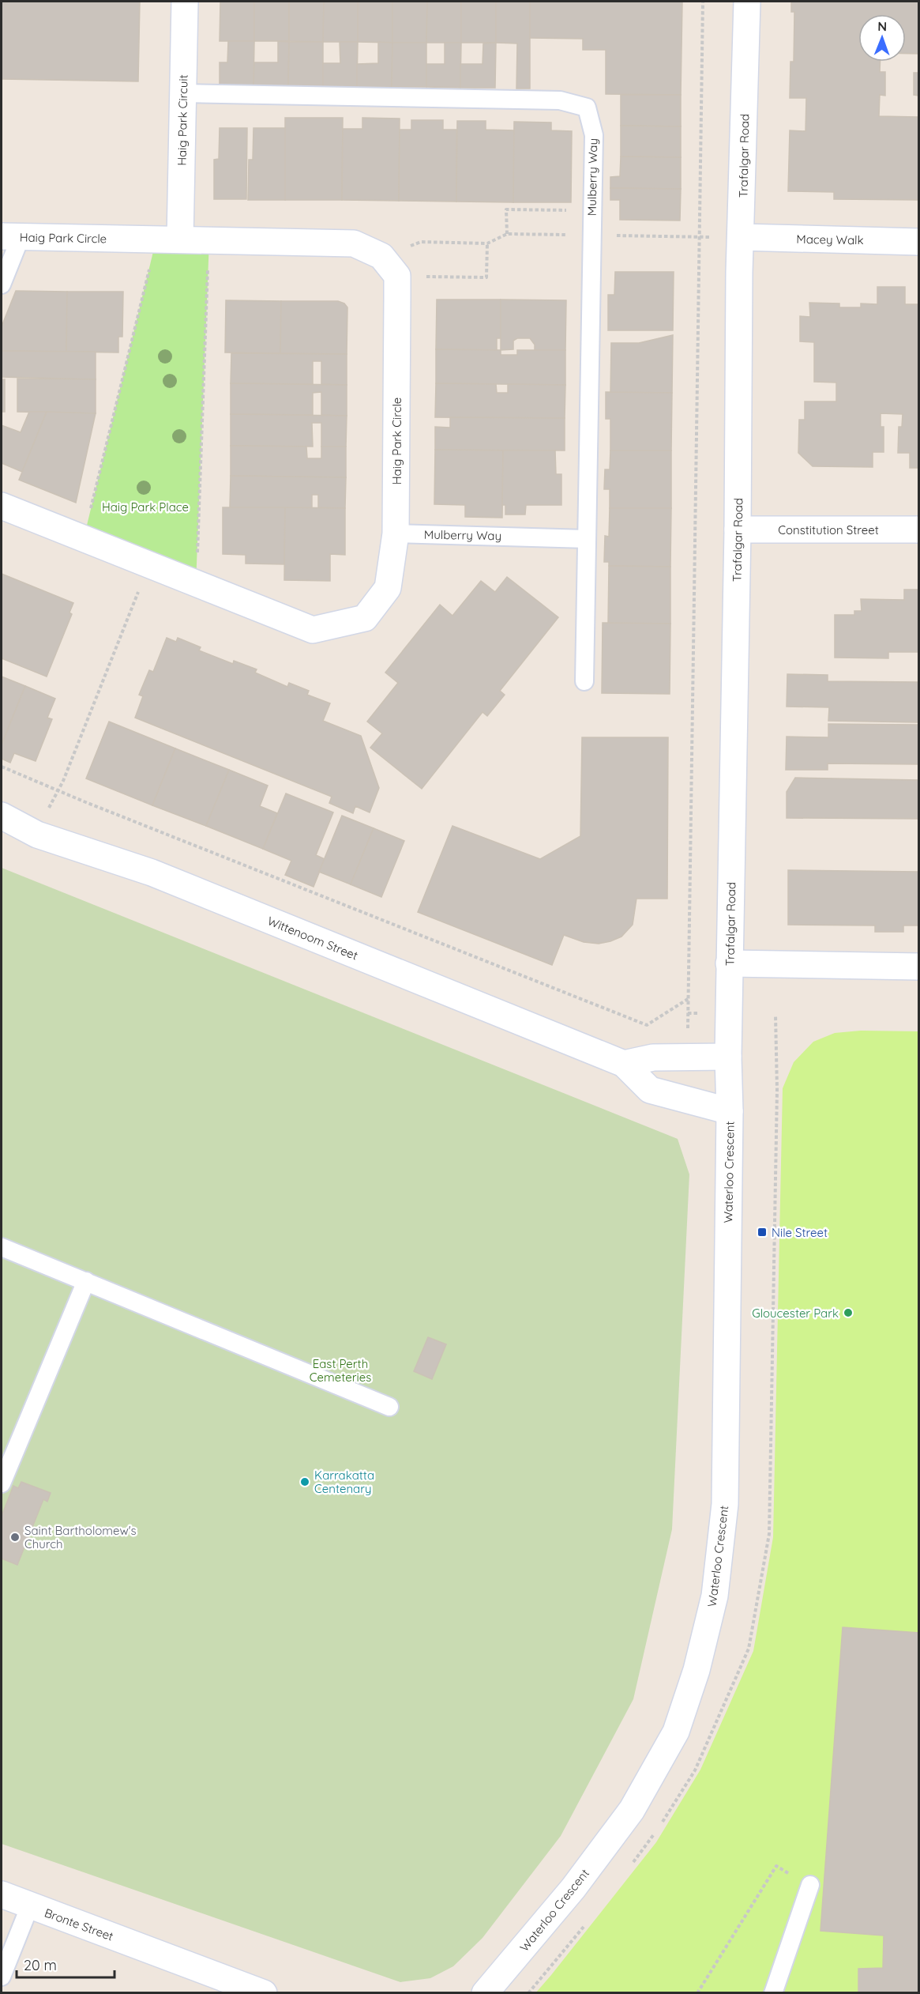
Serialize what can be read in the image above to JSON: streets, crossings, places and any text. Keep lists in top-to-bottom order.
{
  "streets": {
    "street": [
      "Haig Park Circuit",
      "Trafalgar Road",
      "Haig Park Circle",
      "Macey Walk",
      "Constitution Street",
      "Wittenoom Street",
      "Waterloo Crescent",
      "Bronte Street"
    ],
    "lane": ["Mulberry Way"]
  },
  "crossings": [
    ["Haig Park Circuit", "Mulberry Way"],
    ["Haig Park Circuit", "Haig Park Circle"],
    ["Trafalgar Road", "Macey Walk"],
    ["Trafalgar Road", "Constitution Street"],
    ["Trafalgar Road", "Waterloo Crescent"],
    ["Mulberry Way", "Haig Park Circle"],
    ["Wittenoom Street", "Waterloo Crescent"]
  ],
  "parks": ["Haig Park Place", "East Perth Cemeteries"],
  "places": {
    "transit": ["Nile Street"],
    "other": ["Gloucester Park", "Karrakatta Centenary", "Saint Bartholomew's Church"]
  },
  "scale_bar": "20 m",
  "north": "top"
}
